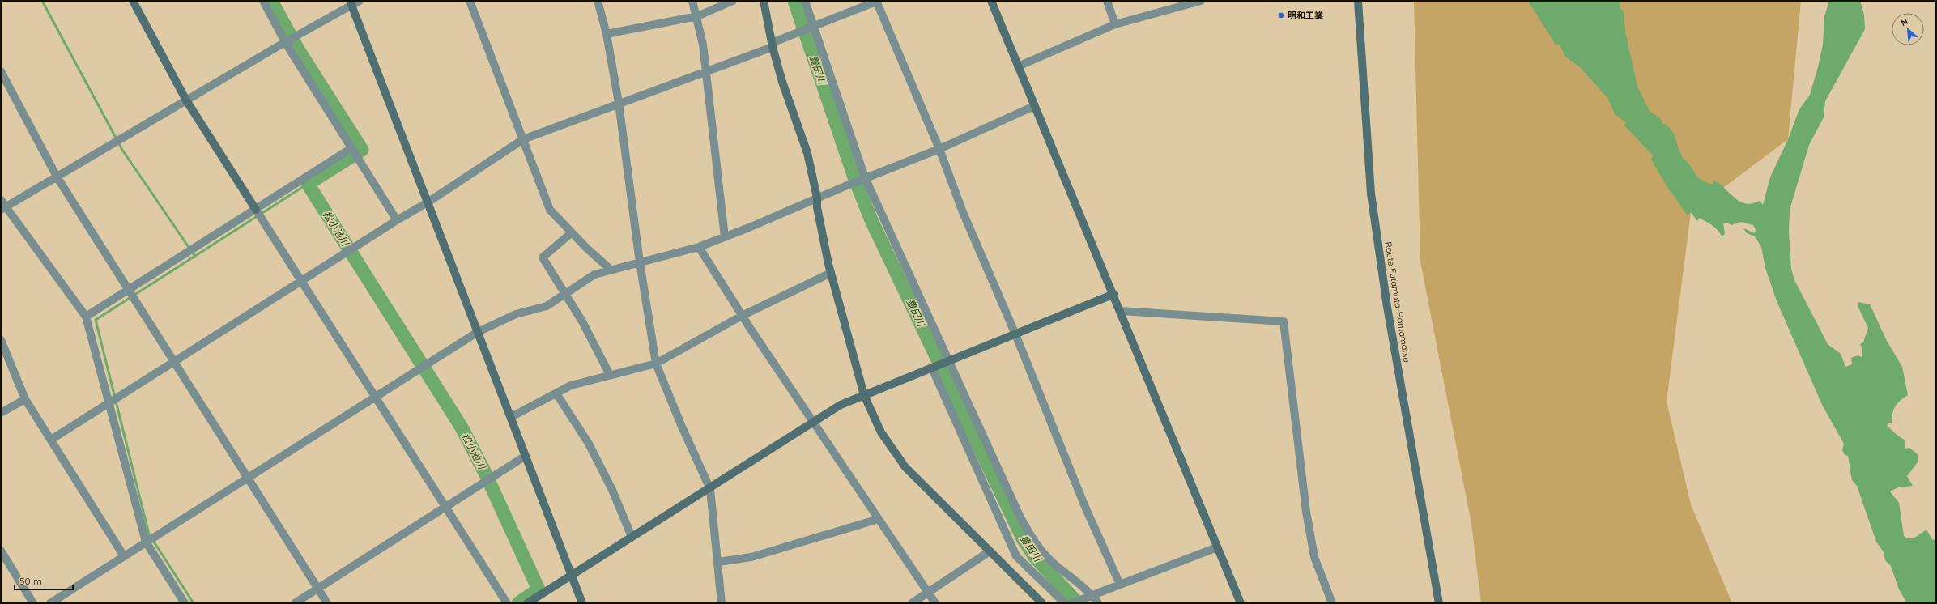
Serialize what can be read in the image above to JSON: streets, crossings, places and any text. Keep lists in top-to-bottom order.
{
  "streets": {
    "street": ["Route Futamata-Hamamatsu"]
  },
  "water": ["豊田川", "松小池川"],
  "places": ["明和工業"],
  "scale_bar": "50 m",
  "north": "top left"
}
